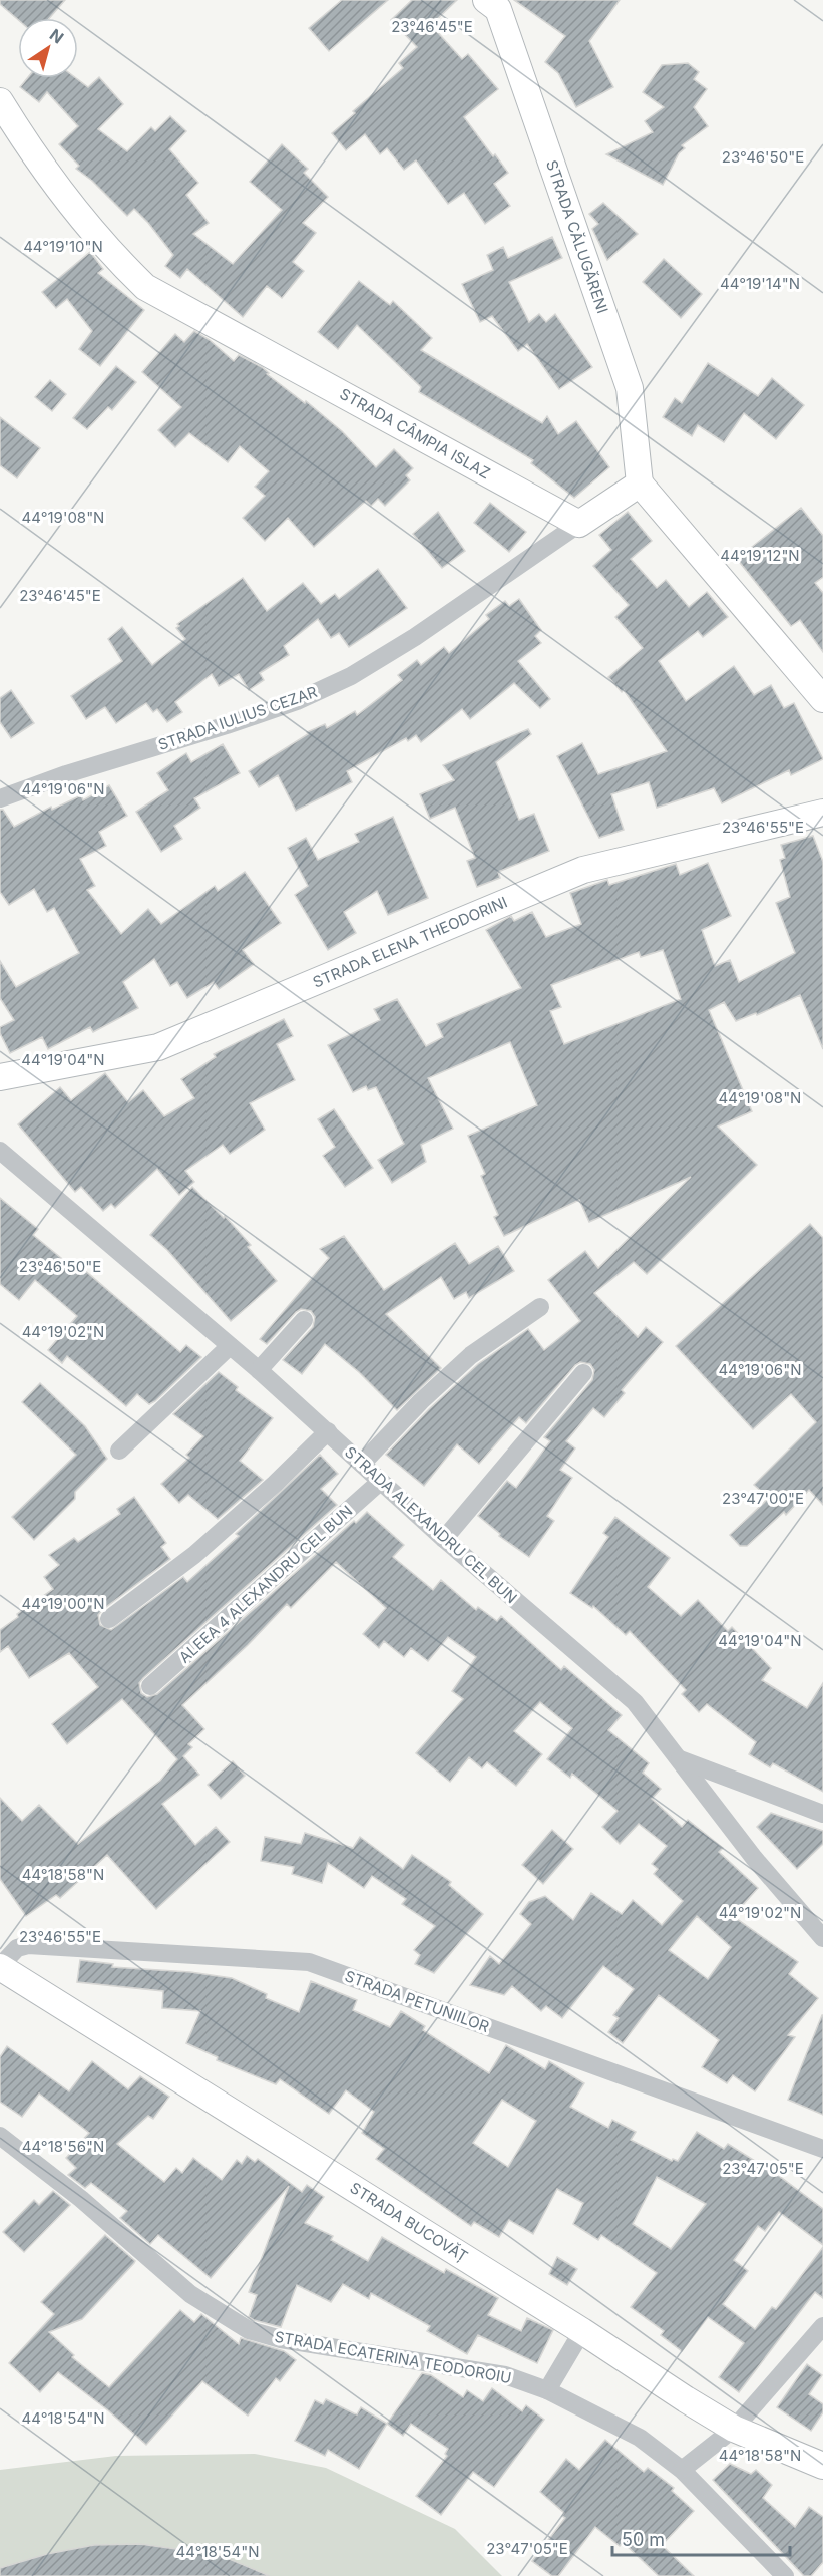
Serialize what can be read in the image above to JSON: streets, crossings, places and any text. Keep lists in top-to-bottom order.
{
  "streets": {
    "street": [
      "STRADA CĂLUGĂRENI",
      "STRADA CÂMPIA ISLAZ",
      "STRADA IULIUS CEZAR",
      "STRADA ELENA THEODORINI",
      "STRADA ALEXANDRU CEL BUN",
      "ALEEA 4 ALEXANDRU CEL BUN",
      "STRADA PETUNIILOR",
      "STRADA BUCOVĂȚ",
      "STRADA ECATERINA TEODOROIU"
    ]
  },
  "crossings": [
    ["STRADA CÂMPIA ISLAZ", "STRADA IULIUS CEZAR"],
    ["STRADA ALEXANDRU CEL BUN", "ALEEA 4 ALEXANDRU CEL BUN"],
    ["STRADA PETUNIILOR", "STRADA BUCOVĂȚ"]
  ],
  "scale_bar": "50 m",
  "north": "top right",
  "coordinates": [
    "23°46'45\"E",
    "23°46'50\"E",
    "44°19'10\"N",
    "44°19'14\"N",
    "44°19'08\"N",
    "44°19'12\"N",
    "44°19'06\"N",
    "23°46'55\"E",
    "44°19'04\"N",
    "44°19'02\"N",
    "23°47'00\"E",
    "44°19'00\"N",
    "44°18'58\"N",
    "44°18'56\"N",
    "23°47'05\"E",
    "44°18'54\"N"
  ]
}
